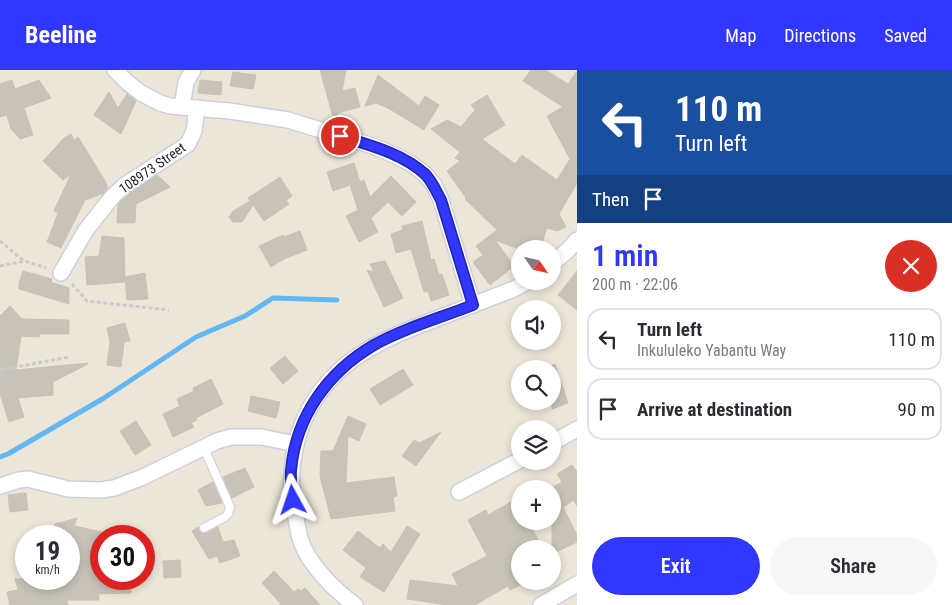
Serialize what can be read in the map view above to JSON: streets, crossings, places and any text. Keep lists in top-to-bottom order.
{
  "streets": {
    "street": ["108973 Street"]
  },
  "north": "bottom right",
  "page": {
    "header": "Beeline",
    "nav": ["Map", "Directions", "Saved"],
    "turn": ["110 m", "Turn left"],
    "then": "Then",
    "heading": ["1 min", "200 m · 22:06"],
    "map_buttons": ["+", "−"],
    "list": [
      {
        "name": "Turn left",
        "note": "Inkululeko Yabantu Way",
        "value": "110 m"
      },
      {
        "name": "Arrive at destination",
        "value": "90 m"
      }
    ],
    "speed": "19 km/h",
    "limit": "30",
    "buttons": ["Exit", "Share"]
  }
}
